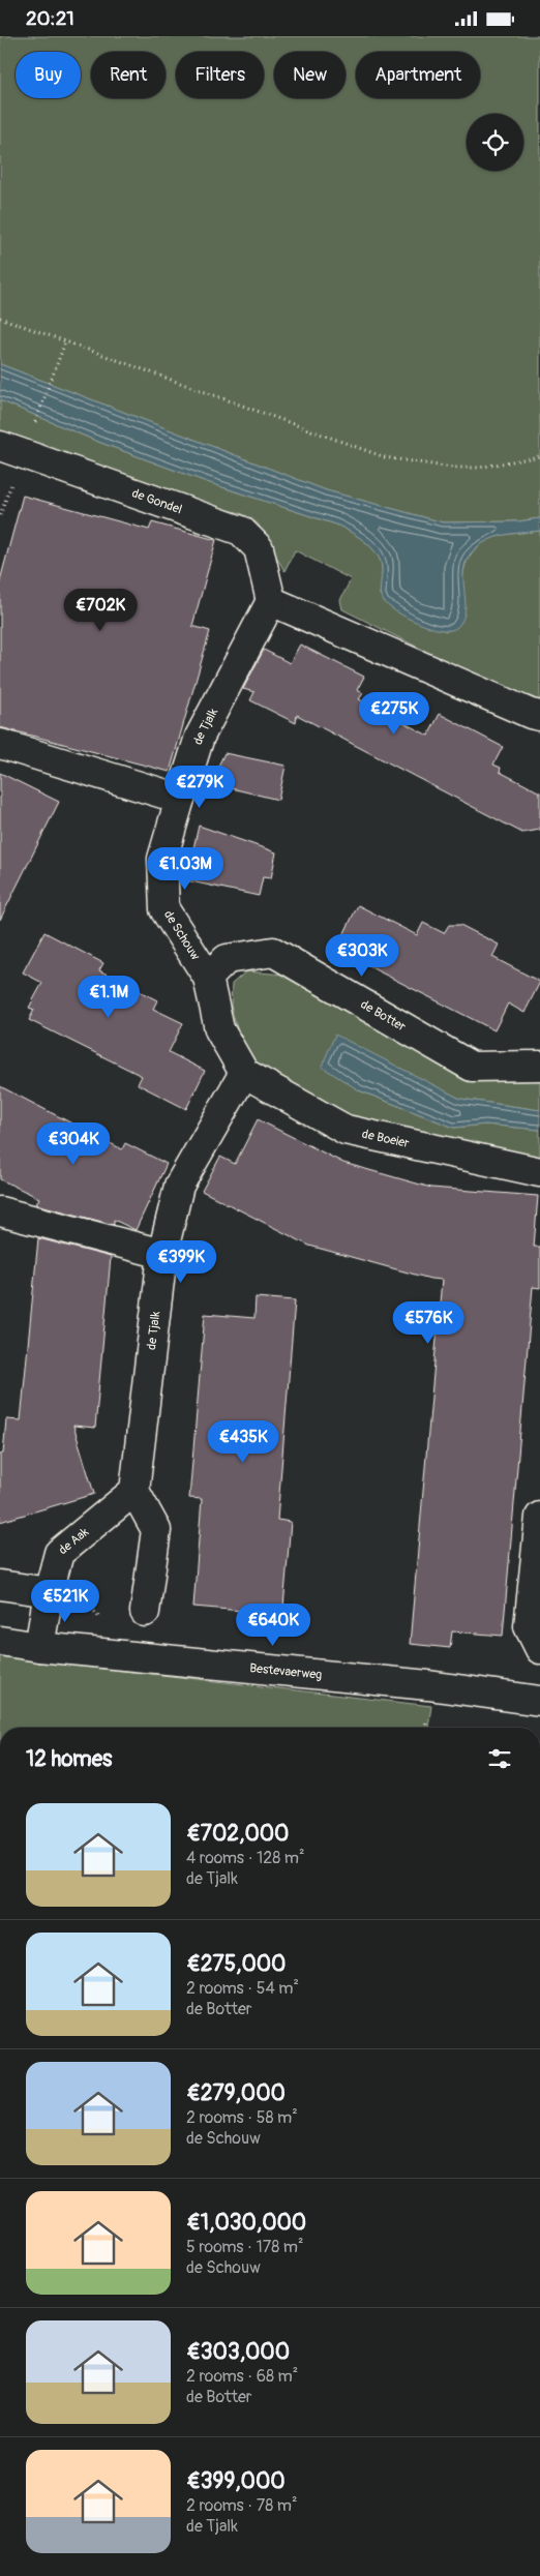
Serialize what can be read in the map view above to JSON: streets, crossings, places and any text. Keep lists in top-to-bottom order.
{
  "streets": {
    "street": [
      "de Gondel",
      "de Tjalk",
      "de Schouw",
      "de Botter",
      "de Boeier",
      "de Aak",
      "Bestevaerweg"
    ]
  },
  "crossings": [
    ["de Gondel", "de Tjalk"],
    ["de Tjalk", "de Schouw"],
    ["de Tjalk", "de Boeier"],
    ["de Tjalk", "de Aak"],
    ["de Schouw", "de Botter"]
  ],
  "page": {
    "status": "20:21",
    "chip": [
      "Buy",
      "Rent",
      "Filters",
      "New",
      "Apartment"
    ],
    "price": [
      "€702K",
      "€275K",
      "€279K",
      "€1.03M",
      "€303K",
      "€1.1M",
      "€304K",
      "€399K",
      "€576K",
      "€435K",
      "€521K",
      "€640K"
    ],
    "heading": "12 homes",
    "list": [
      {
        "name": "€702,000",
        "note": "4 rooms · 128 m² · de Tjalk"
      },
      {
        "name": "€275,000",
        "note": "2 rooms · 54 m² · de Botter"
      },
      {
        "name": "€279,000",
        "note": "2 rooms · 58 m² · de Schouw"
      },
      {
        "name": "€1,030,000",
        "note": "5 rooms · 178 m² · de Schouw"
      },
      {
        "name": "€303,000",
        "note": "2 rooms · 68 m² · de Botter"
      },
      {
        "name": "€399,000",
        "note": "2 rooms · 78 m² · de Tjalk"
      }
    ]
  }
}
